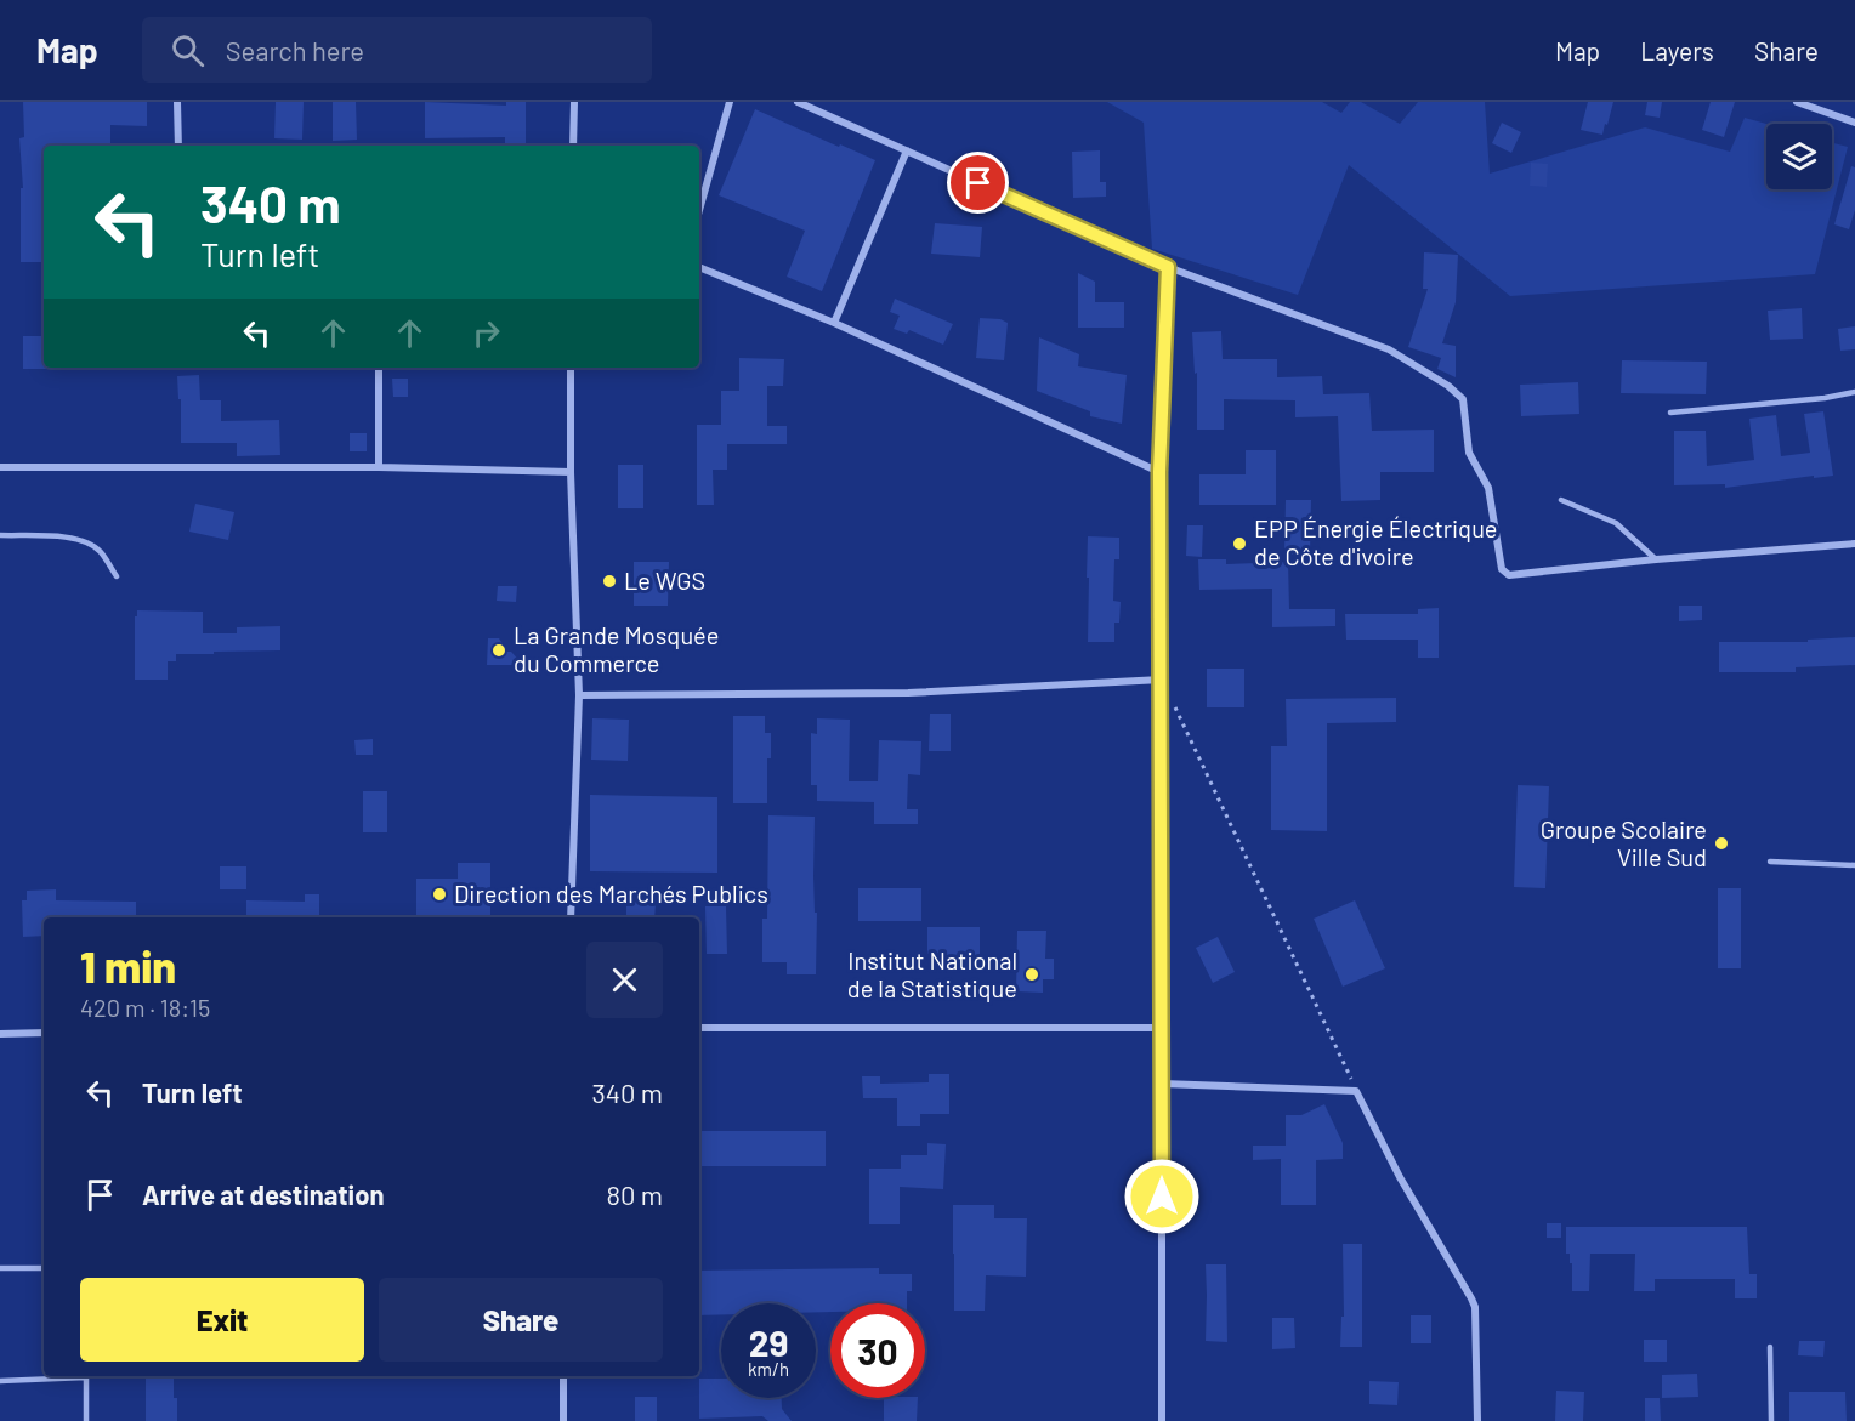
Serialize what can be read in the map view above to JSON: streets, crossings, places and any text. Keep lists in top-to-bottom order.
{
  "places": [
    "EPP Énergie Électrique de Côte d'ivoire",
    "Le WGS",
    "La Grande Mosquée du Commerce",
    "Groupe Scolaire Ville Sud",
    "Direction des Marchés Publics",
    "Institut National de la Statistique"
  ],
  "page": {
    "header": "Map",
    "search": "Search here",
    "nav": ["Map", "Layers", "Share"],
    "turn": ["340 m", "Turn left"],
    "heading": ["1 min", "420 m · 18:15"],
    "list": [
      {
        "name": "Turn left",
        "value": "340 m"
      },
      {
        "name": "Arrive at destination",
        "value": "80 m"
      }
    ],
    "buttons": ["Exit", "Share"],
    "speed": "29 km/h",
    "limit": "30"
  }
}
